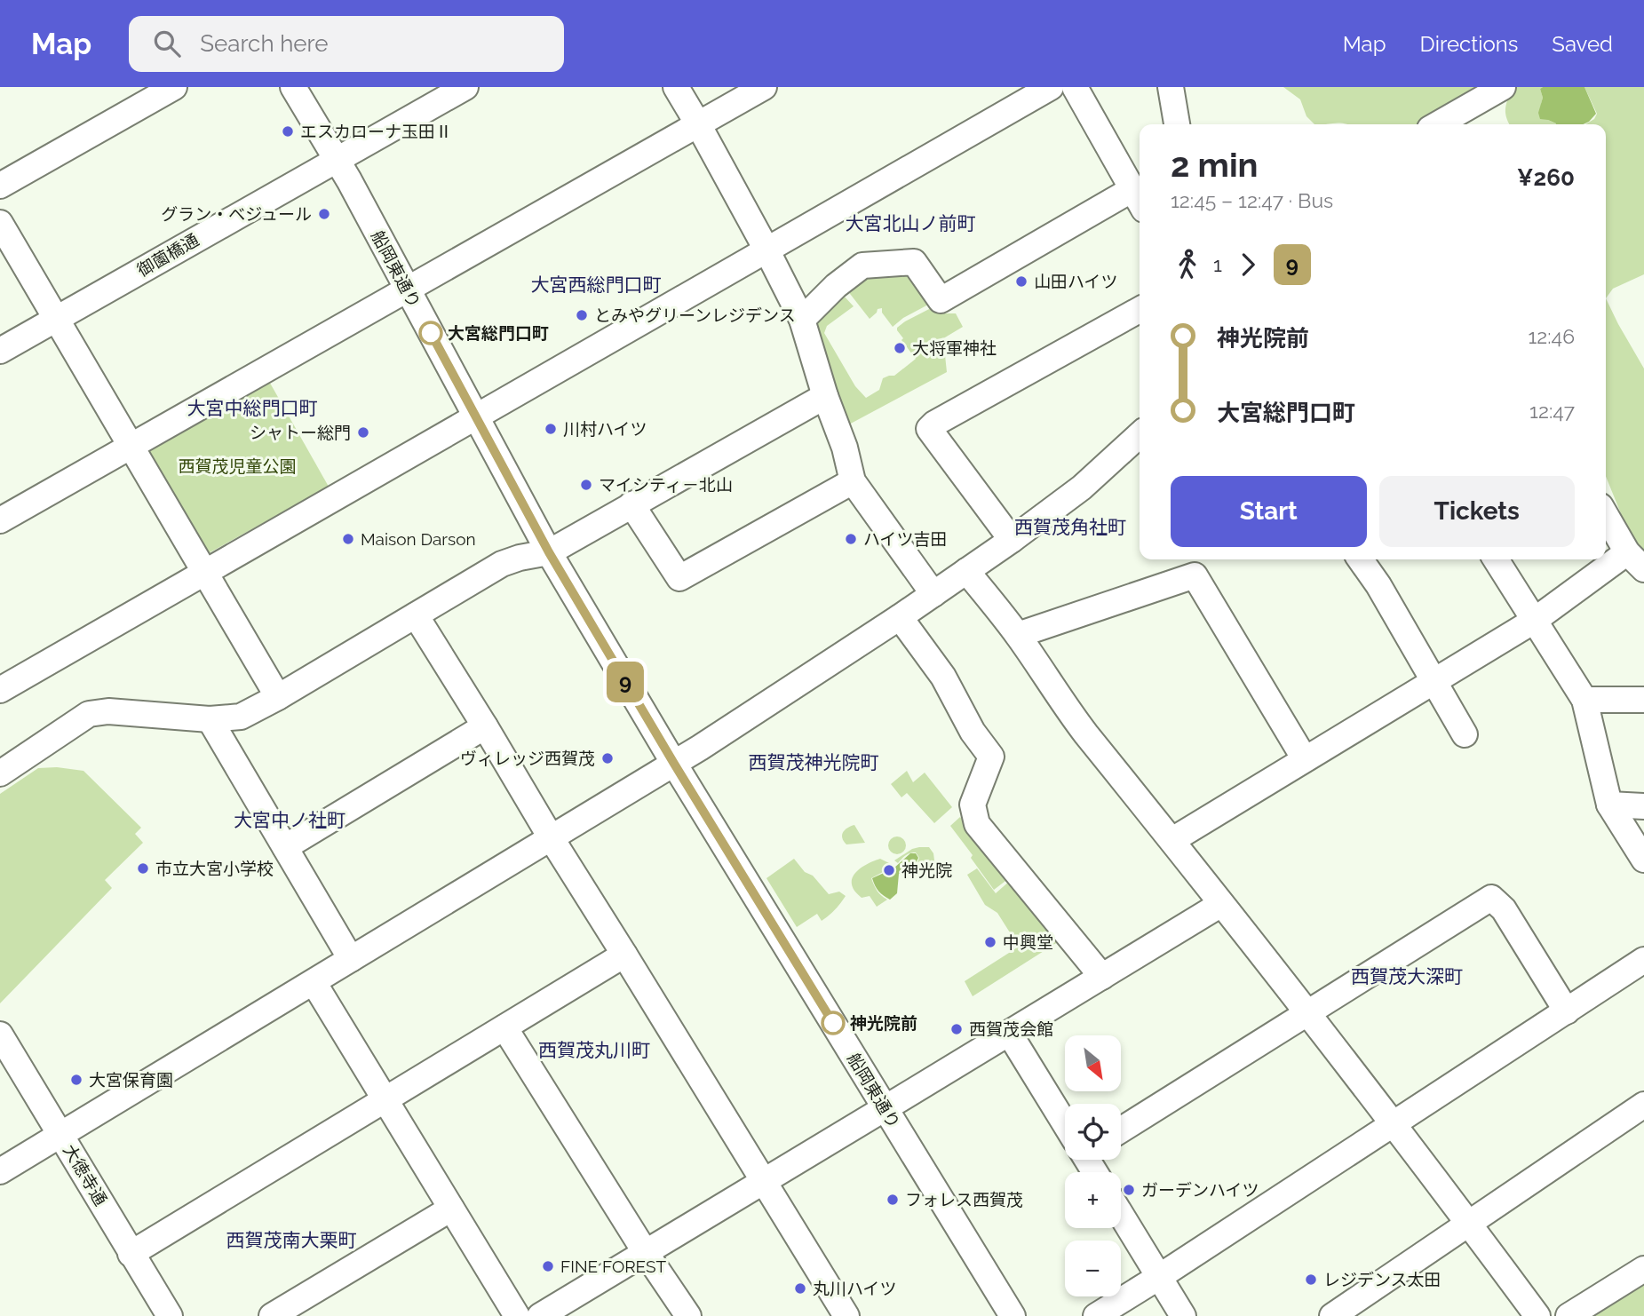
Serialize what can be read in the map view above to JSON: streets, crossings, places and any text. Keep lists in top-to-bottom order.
{
  "streets": {
    "street": ["御薗橋通", "船岡東通り", "大徳寺通"]
  },
  "crossings": [
    ["御薗橋通", "船岡東通り"]
  ],
  "districts": [
    "大宮北山ノ前町",
    "大宮西総門口町",
    "大宮中総門口町",
    "西賀茂角社町",
    "西賀茂神光院町",
    "大宮中ノ社町",
    "西賀茂大深町",
    "西賀茂丸川町",
    "西賀茂南大栗町"
  ],
  "parks": ["西賀茂児童公園"],
  "places": [
    "エスカローナ玉田Ⅱ",
    "グラン・べジュール",
    "山田ハイツ",
    "とみやグリーンレジデンス",
    "大宮総門口町",
    "大将軍神社",
    "川村ハイツ",
    "シャトー総門",
    "マイシティ－北山",
    "Maison Darson",
    "ハイツ吉田",
    "ヴィレッジ西賀茂",
    "市立大宮小学校",
    "神光院",
    "中興堂",
    "神光院前",
    "西賀茂会館",
    "大宮保育園",
    "ガーデンハイツ",
    "フォレス西賀茂",
    "FINE FOREST",
    "レジデンス太田",
    "丸川ハイツ"
  ],
  "lines": ["bus line 9"],
  "north": "bottom right",
  "page": {
    "header": "Map",
    "search": "Search here",
    "nav": ["Map", "Directions", "Saved"],
    "on_map": "9",
    "heading": ["2 min", "12:45 – 12:47 · Bus", "¥260"],
    "legs": ["1", "9"],
    "list": [
      {
        "name": "神光院前",
        "value": "12:46"
      },
      {
        "name": "大宮総門口町",
        "value": "12:47"
      }
    ],
    "buttons": ["Start", "Tickets"],
    "map_buttons": ["+", "−"]
  }
}
